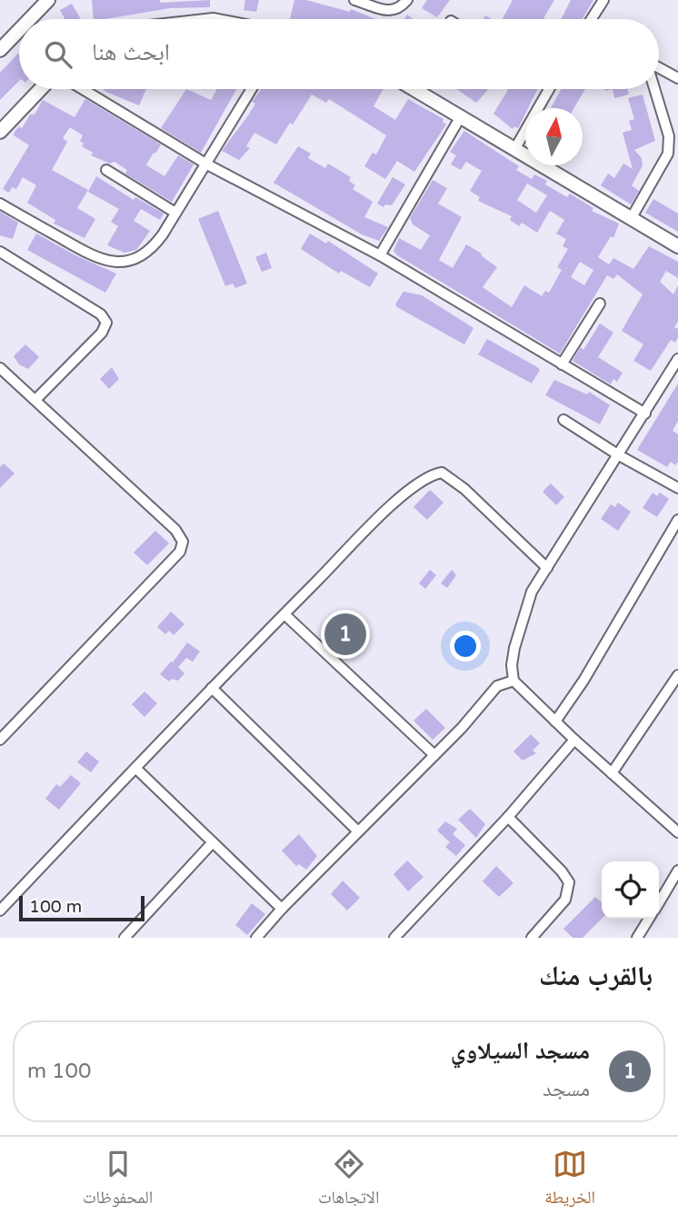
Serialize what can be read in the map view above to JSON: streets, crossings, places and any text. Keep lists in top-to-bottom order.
{
  "scale_bar": "100 m",
  "north": "top",
  "page": {
    "search": "ابحث هنا",
    "pins": "1",
    "scale": "100 m",
    "heading": "بالقرب منك",
    "list": [
      {
        "mark": "1",
        "name": "مسجد السيلاوي",
        "note": "مسجد",
        "value": "100 m"
      }
    ],
    "nav": ["الخريطة", "الاتجاهات", "المحفوظات"]
  }
}
